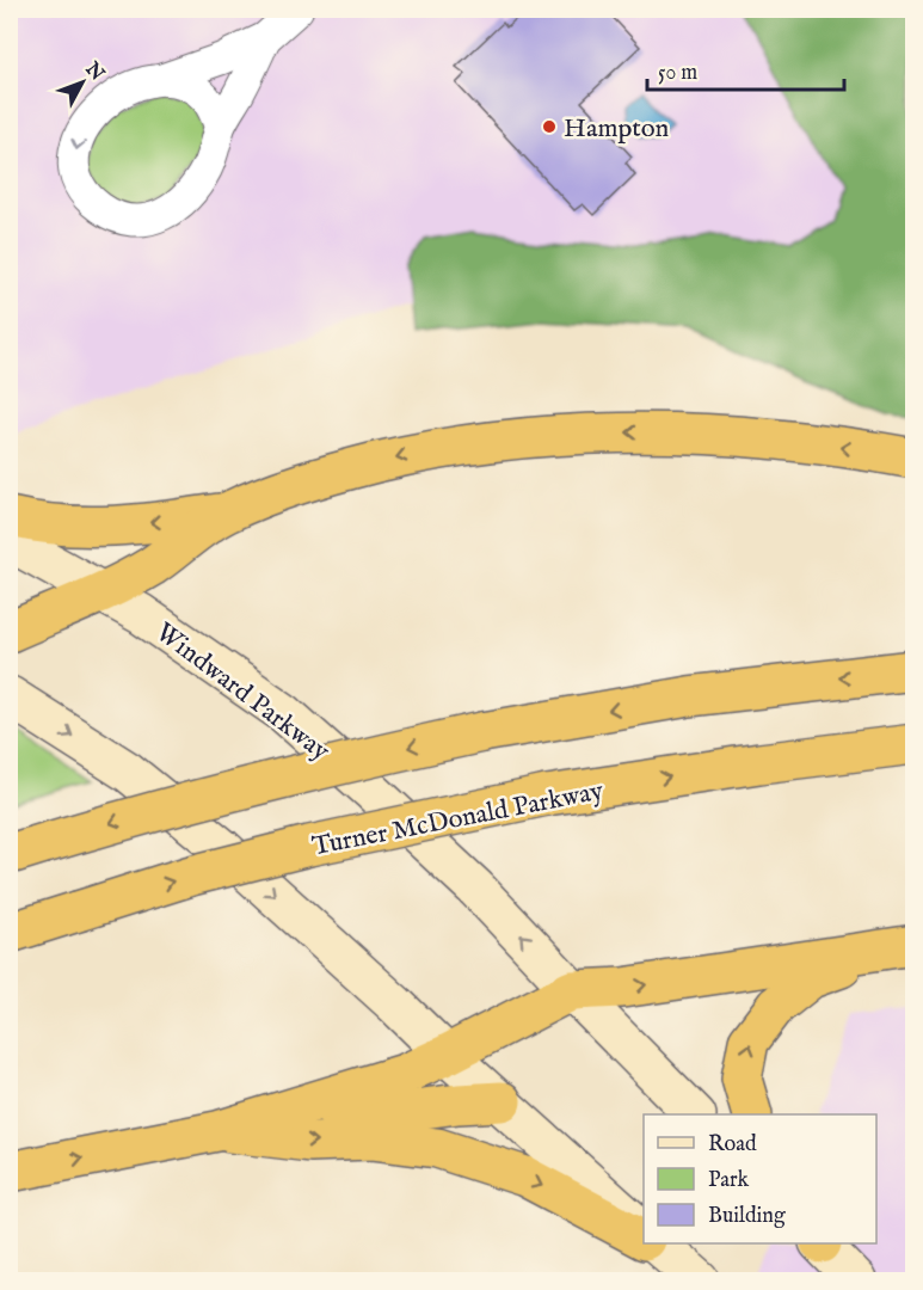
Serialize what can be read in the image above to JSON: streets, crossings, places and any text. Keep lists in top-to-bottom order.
{
  "streets": {
    "highway": ["Turner McDonald Parkway"],
    "main road": ["Windward Parkway"]
  },
  "places": ["Hampton"],
  "legend": ["Road", "Park", "Building"],
  "scale_bar": "50 m",
  "north": "top right"
}
